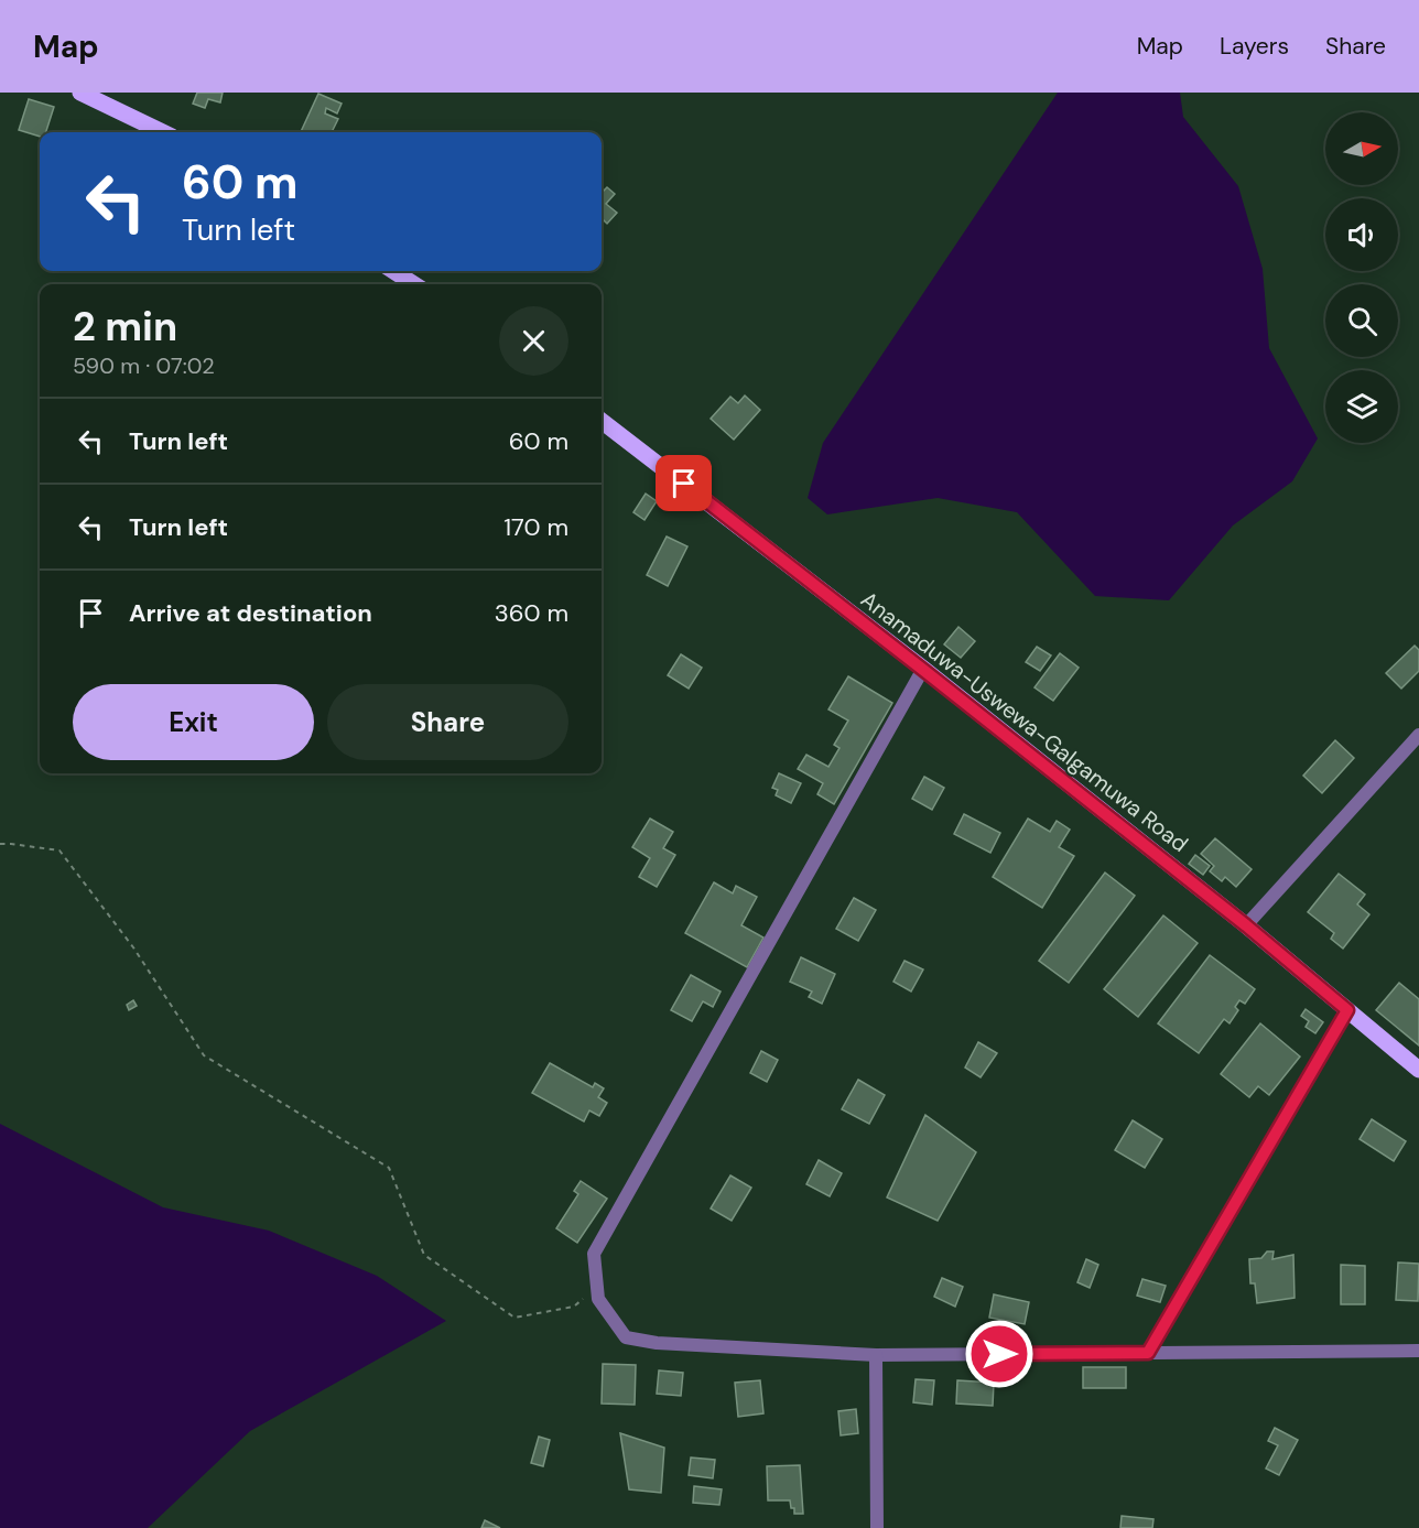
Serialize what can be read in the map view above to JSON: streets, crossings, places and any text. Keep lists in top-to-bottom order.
{
  "streets": {
    "main road": ["Anamaduwa-Uswewa-Galgamuwa Road"]
  },
  "north": "right",
  "page": {
    "header": "Map",
    "nav": ["Map", "Layers", "Share"],
    "turn": ["60 m", "Turn left"],
    "heading": ["2 min", "590 m · 07:02"],
    "list": [
      {
        "name": "Turn left",
        "value": "60 m"
      },
      {
        "name": "Turn left",
        "value": "170 m"
      },
      {
        "name": "Arrive at destination",
        "value": "360 m"
      }
    ],
    "buttons": ["Exit", "Share"]
  }
}
